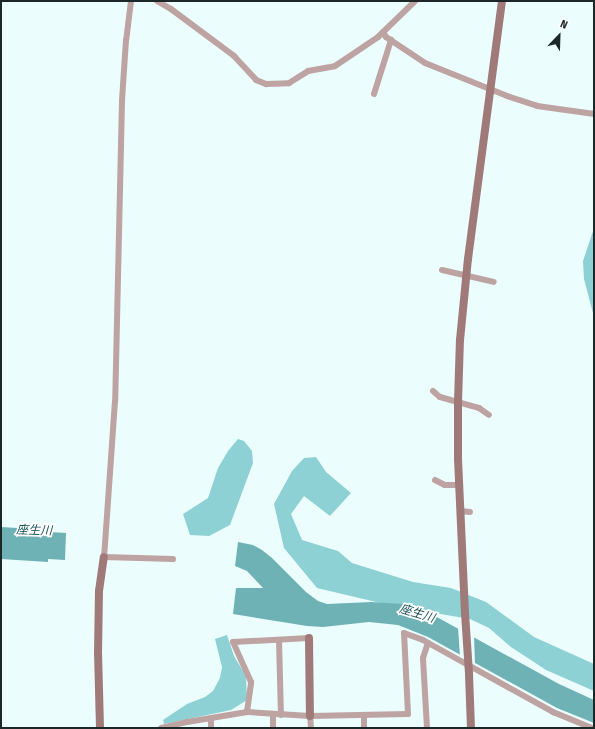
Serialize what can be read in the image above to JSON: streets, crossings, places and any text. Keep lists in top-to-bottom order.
{
  "water": ["座生川"],
  "north": "top right"
}
